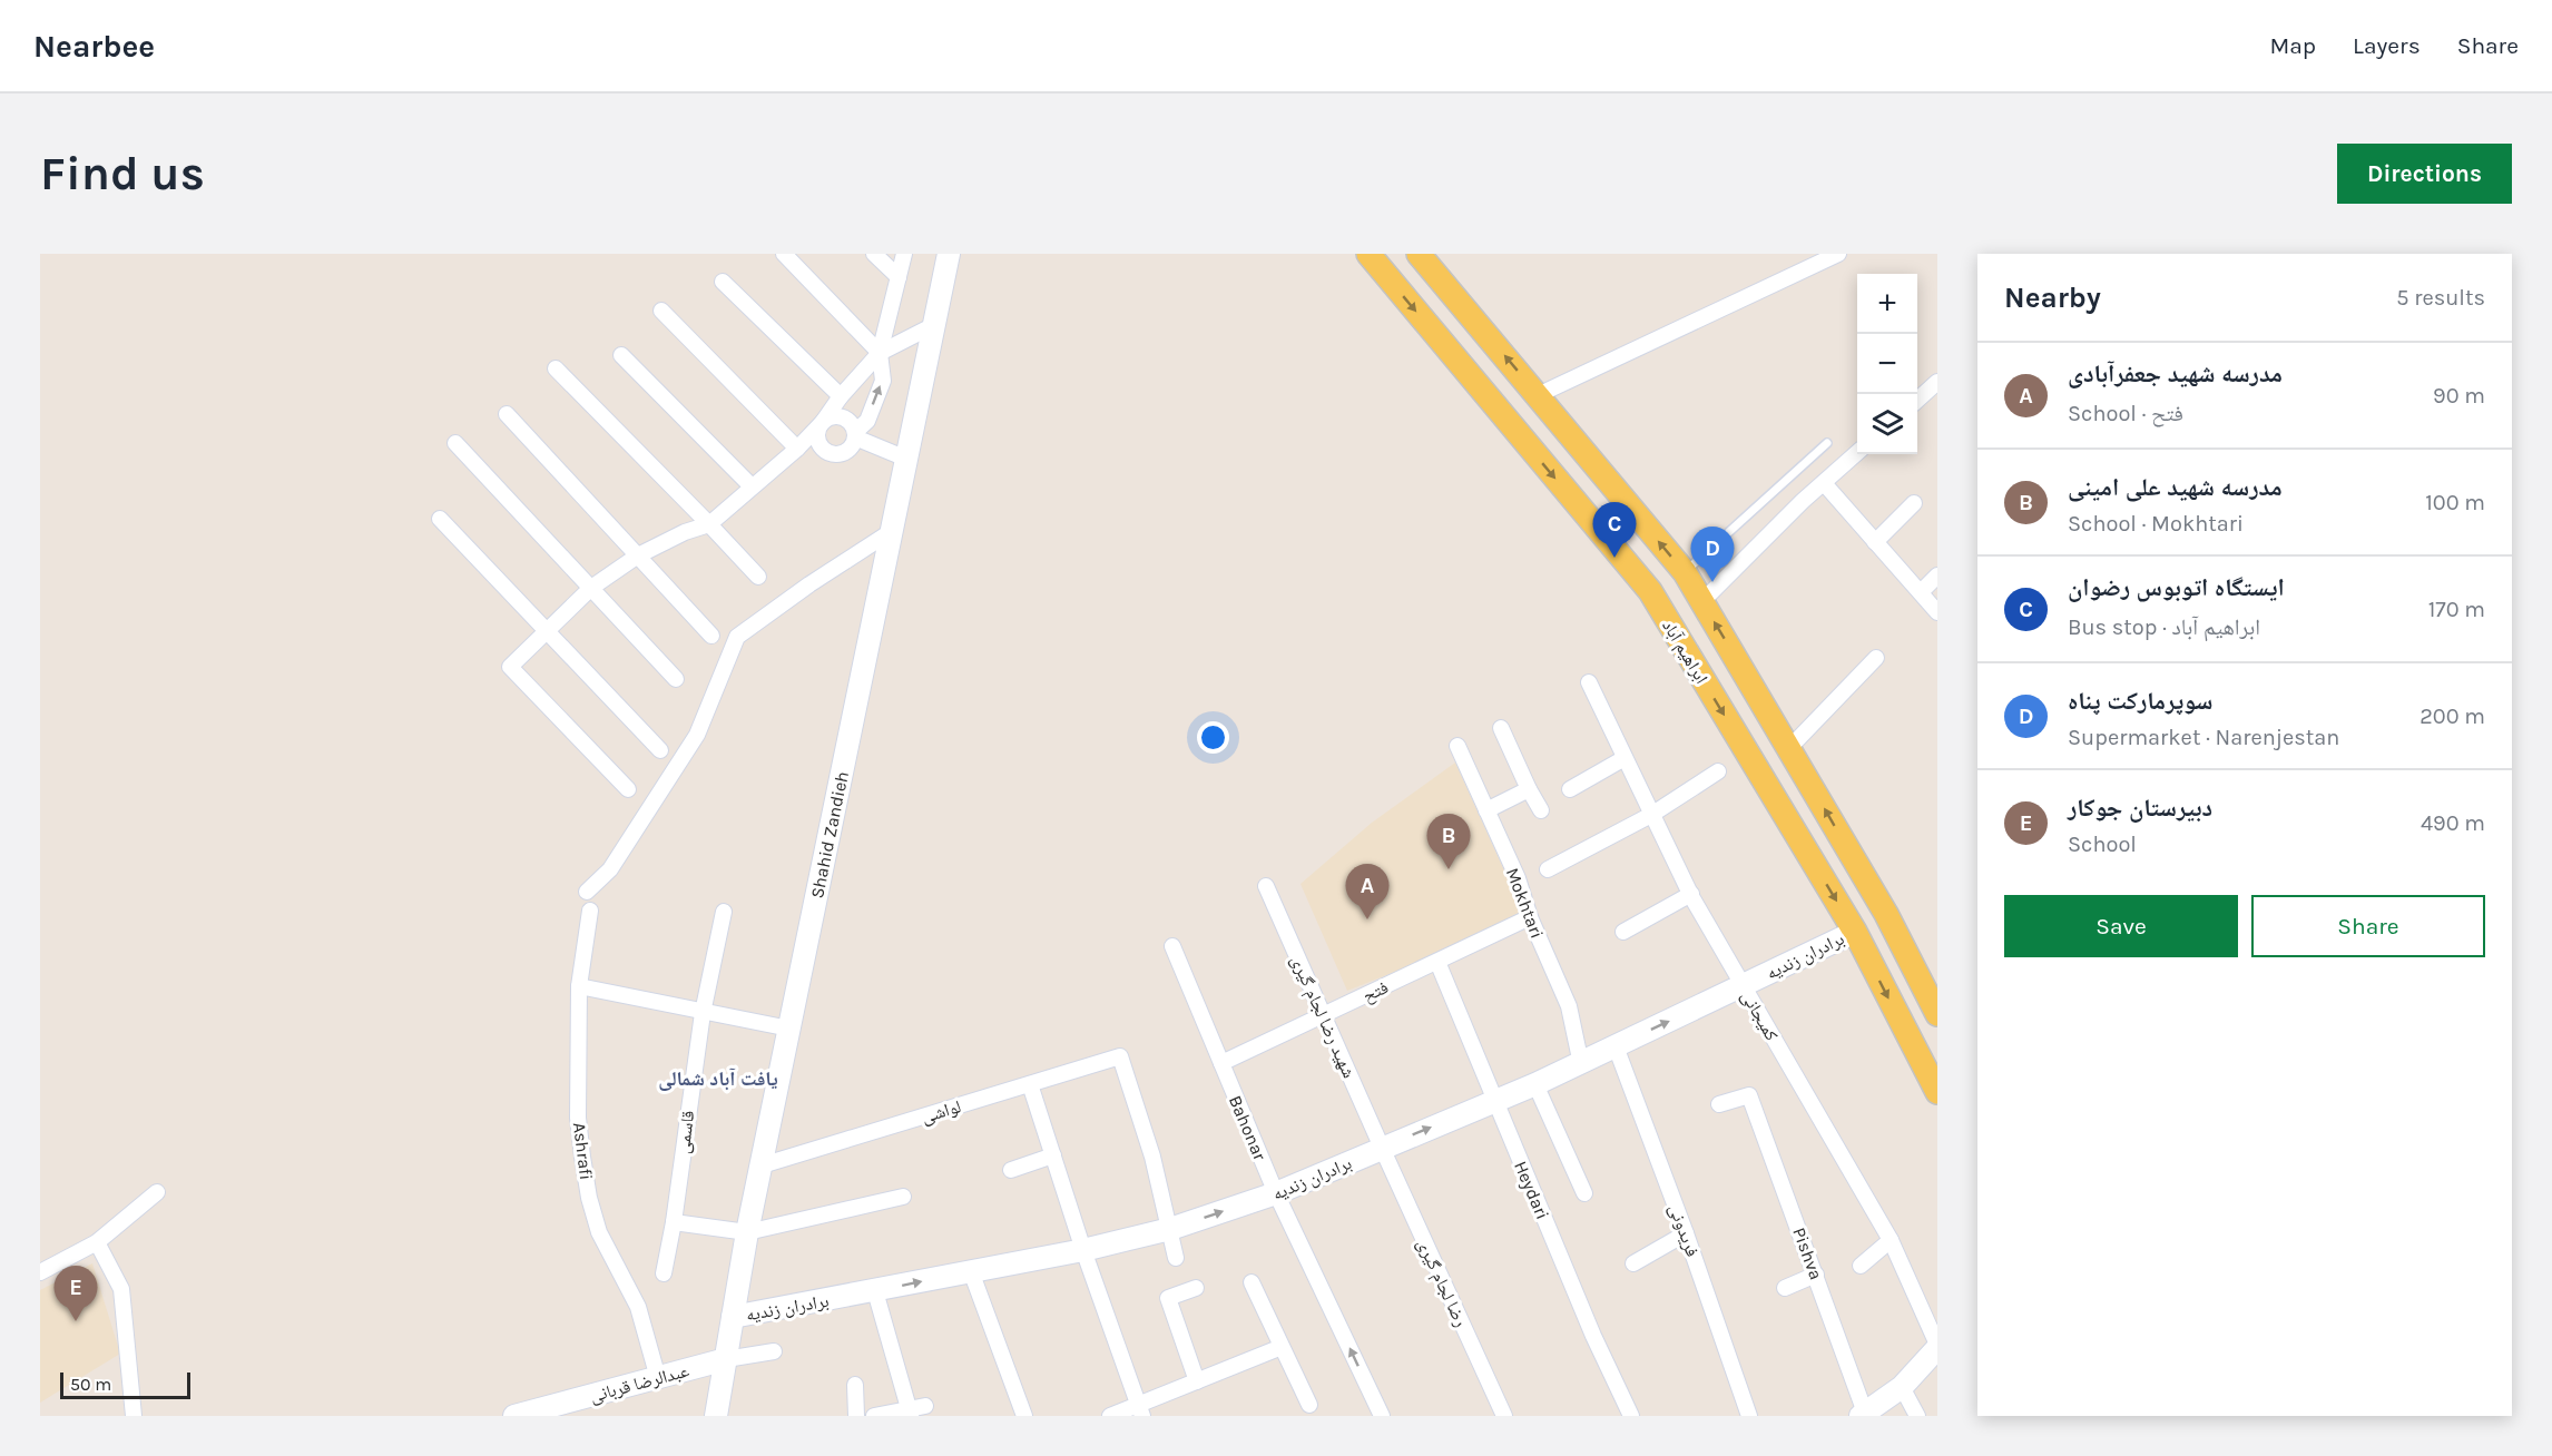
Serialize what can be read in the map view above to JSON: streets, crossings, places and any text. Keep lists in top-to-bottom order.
{
  "streets": {
    "main road": ["ابراهیم آباد"],
    "street": [
      "Shahid Zandieh",
      "Mokhtari",
      "برادران زندیه",
      "فتح",
      "کمیجانی",
      "شهید رضا لجام گیری",
      "لواشی",
      "Bahonar",
      "قاسمی",
      "Ashrafi",
      "Heydari",
      "فریدونی",
      "Pishva",
      "رضا لجام گیری",
      "عبدالرضا قربانی"
    ]
  },
  "crossings": [
    ["ابراهیم آباد", "برادران زندیه"],
    ["Shahid Zandieh", "برادران زندیه"],
    ["Shahid Zandieh", "لواشی"],
    ["Shahid Zandieh", "عبدالرضا قربانی"],
    ["Mokhtari", "برادران زندیه"],
    ["Mokhtari", "فتح"],
    ["برادران زندیه", "کمیجانی"],
    ["برادران زندیه", "شهید رضا لجام گیری"],
    ["برادران زندیه", "لواشی"],
    ["برادران زندیه", "Bahonar"],
    ["برادران زندیه", "Heydari"],
    ["برادران زندیه", "فریدونی"],
    ["برادران زندیه", "رضا لجام گیری"],
    ["فتح", "شهید رضا لجام گیری"],
    ["فتح", "Bahonar"],
    ["فتح", "Heydari"],
    ["شهید رضا لجام گیری", "رضا لجام گیری"],
    ["Ashrafi", "عبدالرضا قربانی"]
  ],
  "districts": ["یافت آباد شمالی"],
  "scale_bar": "50 m",
  "page": {
    "header": "Nearbee",
    "nav": ["Map", "Layers", "Share"],
    "buttons": [
      "Directions",
      ["Save", "Share"]
    ],
    "title": "Find us",
    "heading": ["Nearby", "5 results"],
    "map_buttons": ["+", "−"],
    "list": [
      {
        "mark": "A",
        "name": "مدرسه شهید جعفرآبادی",
        "note": "School · فتح",
        "value": "90 m"
      },
      {
        "mark": "B",
        "name": "مدرسه شهید علی امینی",
        "note": "School · Mokhtari",
        "value": "100 m"
      },
      {
        "mark": "C",
        "name": "ایستگاه اتوبوس رضوان",
        "note": "Bus stop · ابراهیم آباد",
        "value": "170 m"
      },
      {
        "mark": "D",
        "name": "سوپرمارکت پناه",
        "note": "Supermarket · Narenjestan",
        "value": "200 m"
      },
      {
        "mark": "E",
        "name": "دبیرستان جوکار",
        "note": "School",
        "value": "490 m"
      }
    ],
    "pins": [
      "C",
      "D",
      "B",
      "A",
      "E"
    ],
    "scale": "50 m"
  }
}
